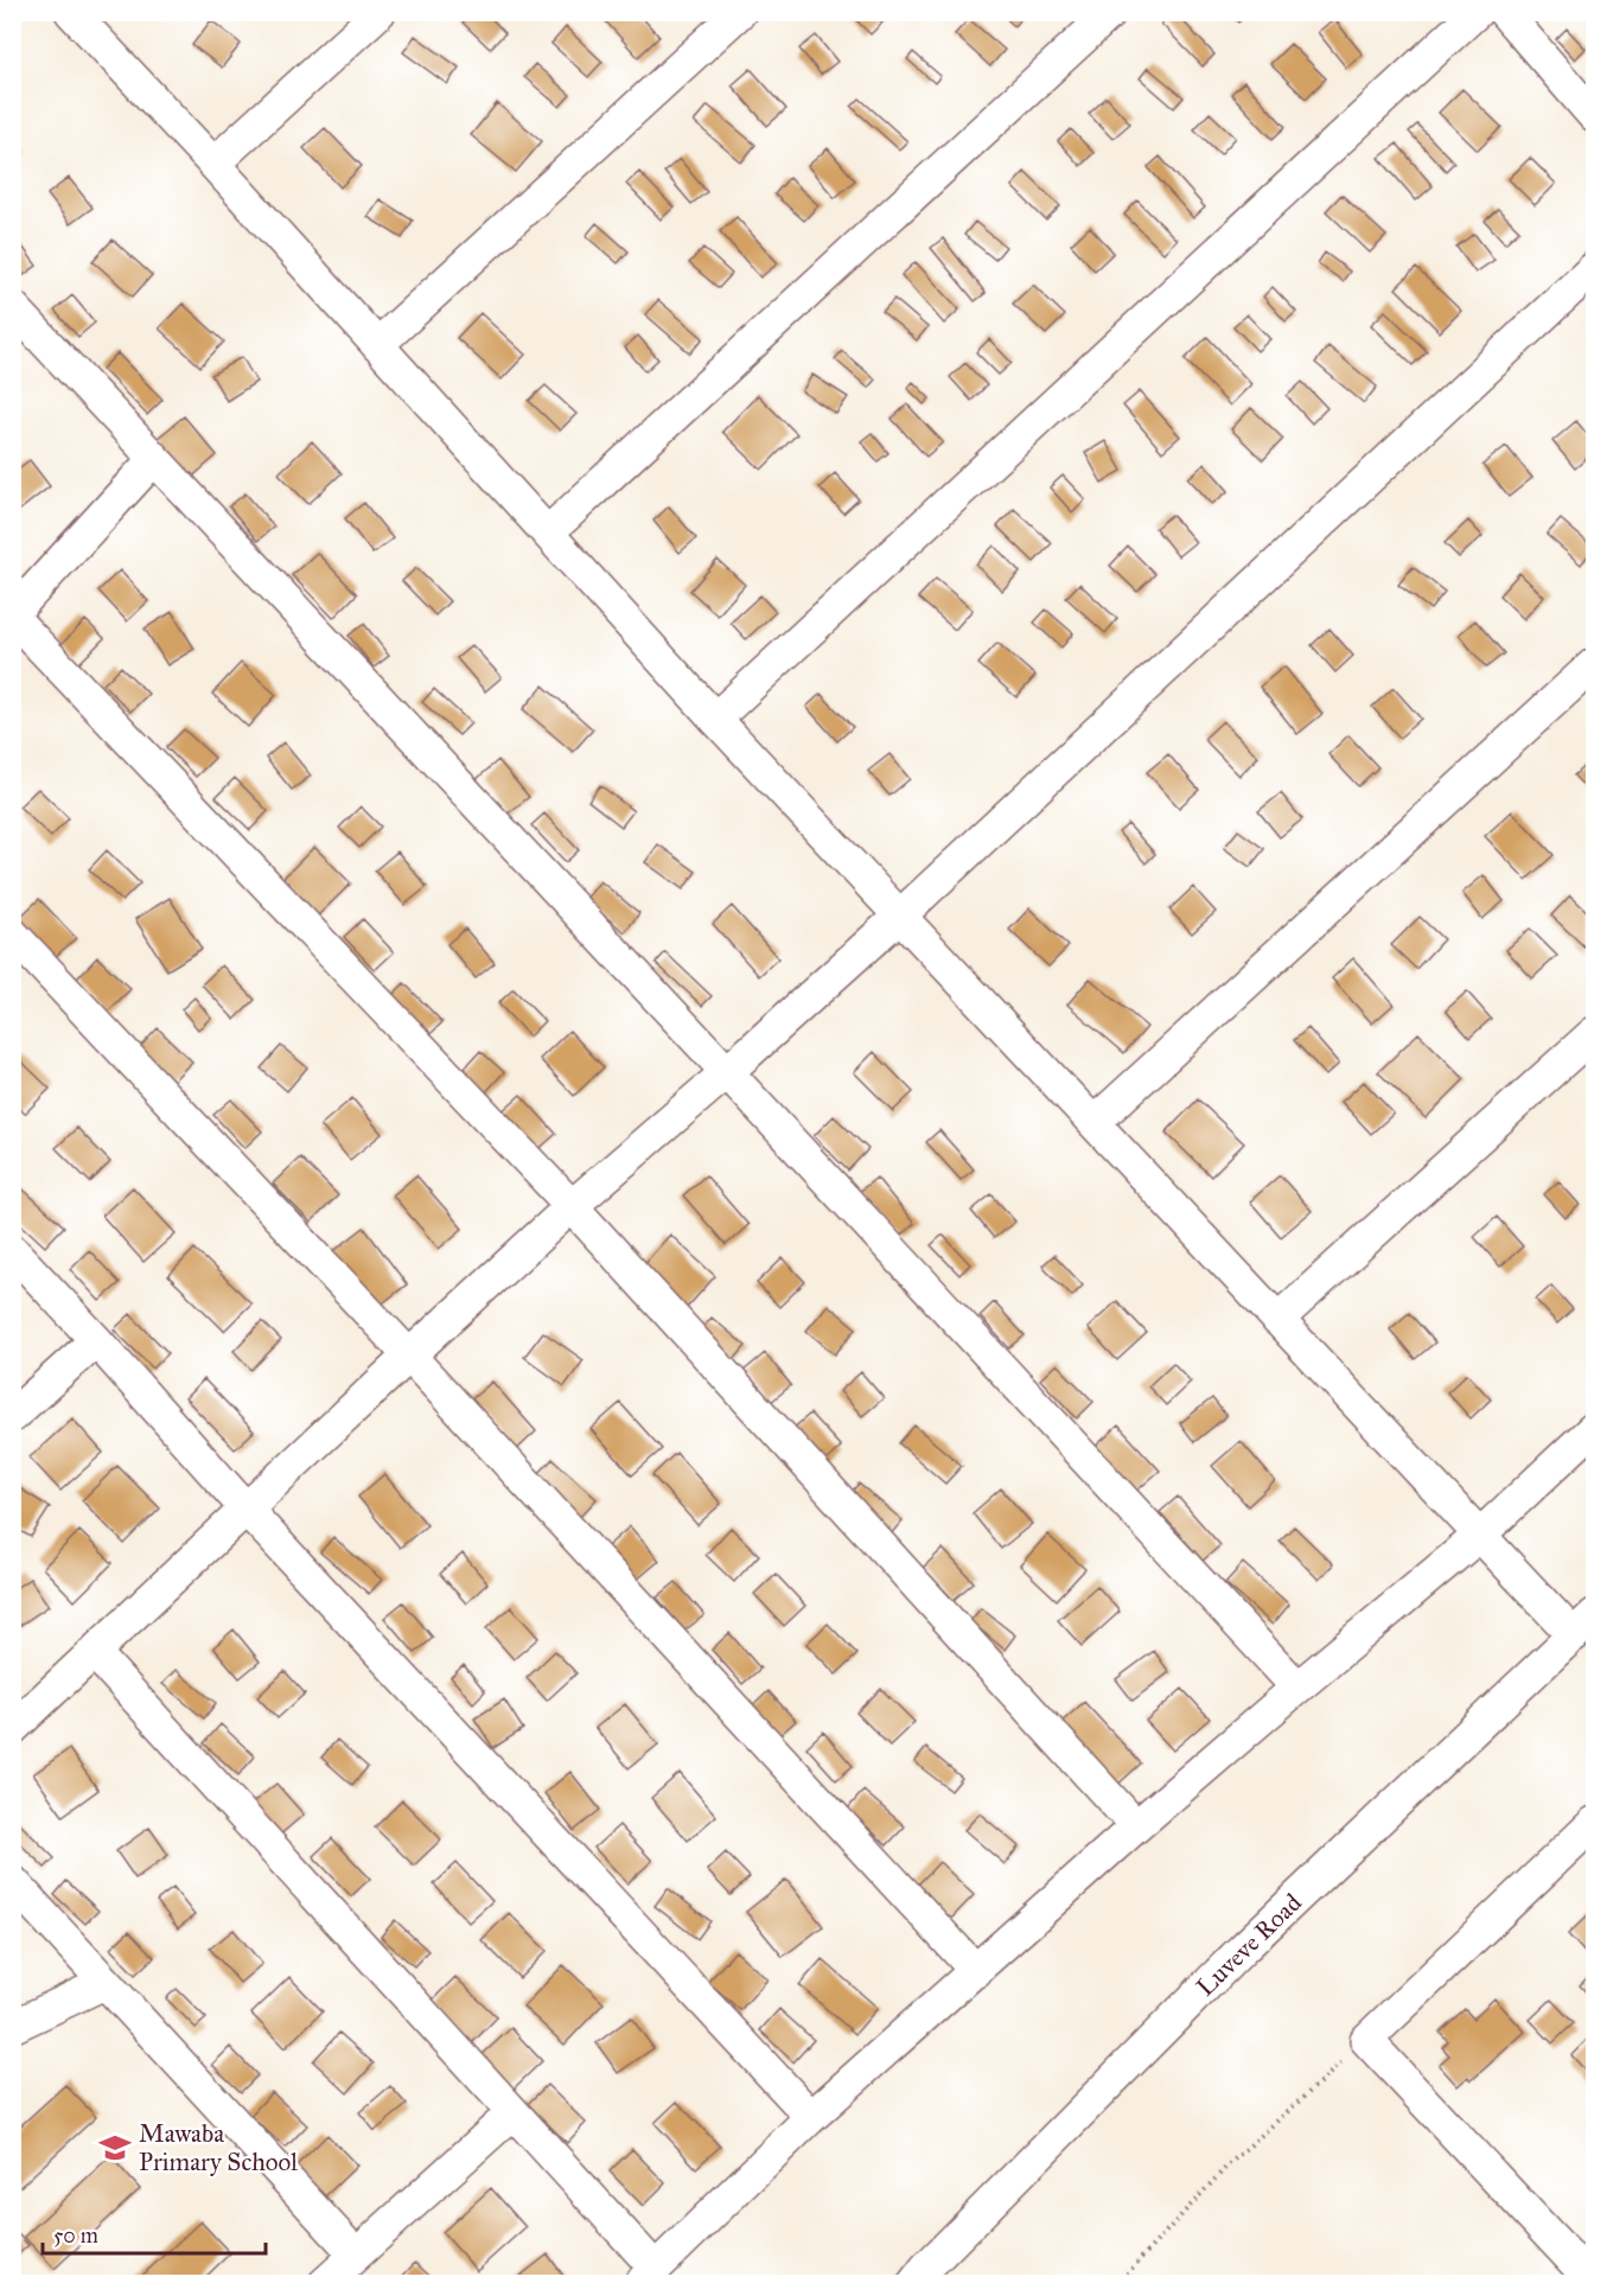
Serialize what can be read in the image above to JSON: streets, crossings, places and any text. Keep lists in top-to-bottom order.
{
  "streets": {
    "street": ["Luveve Road"]
  },
  "places": {
    "school or university": ["Mawaba Primary School"]
  },
  "scale_bar": "50 m"
}
